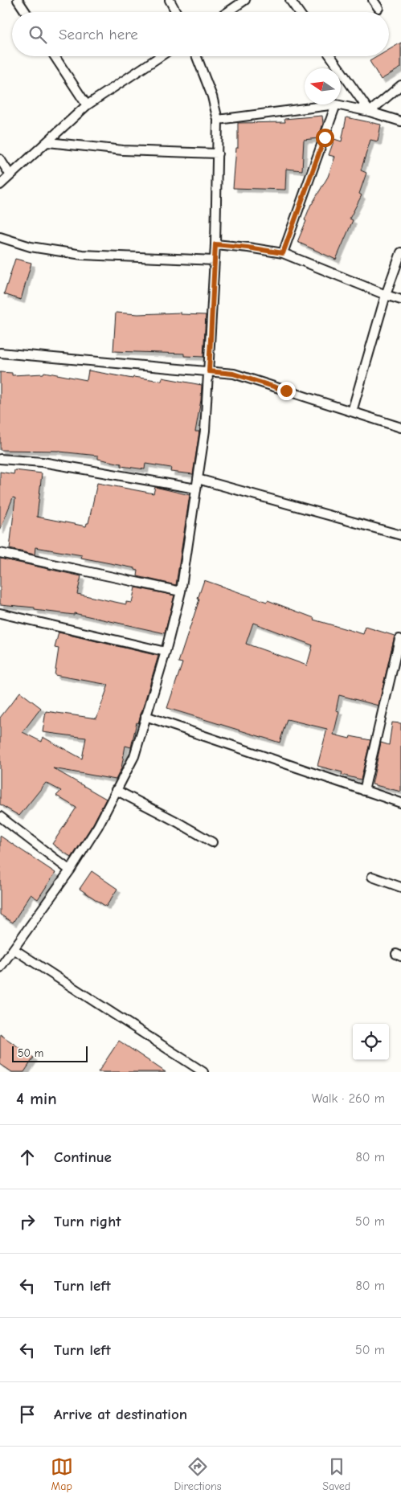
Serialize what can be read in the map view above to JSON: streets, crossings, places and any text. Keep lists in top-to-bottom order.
{
  "scale_bar": "50 m",
  "north": "left",
  "page": {
    "search": "Search here",
    "scale": "50 m",
    "heading": ["4 min", "Walk · 260 m"],
    "list": [
      ["Continue", "80 m"],
      ["Turn right", "50 m"],
      ["Turn left", "80 m"],
      ["Turn left", "50 m"],
      "Arrive at destination"
    ],
    "nav": ["Map", "Directions", "Saved"]
  }
}
